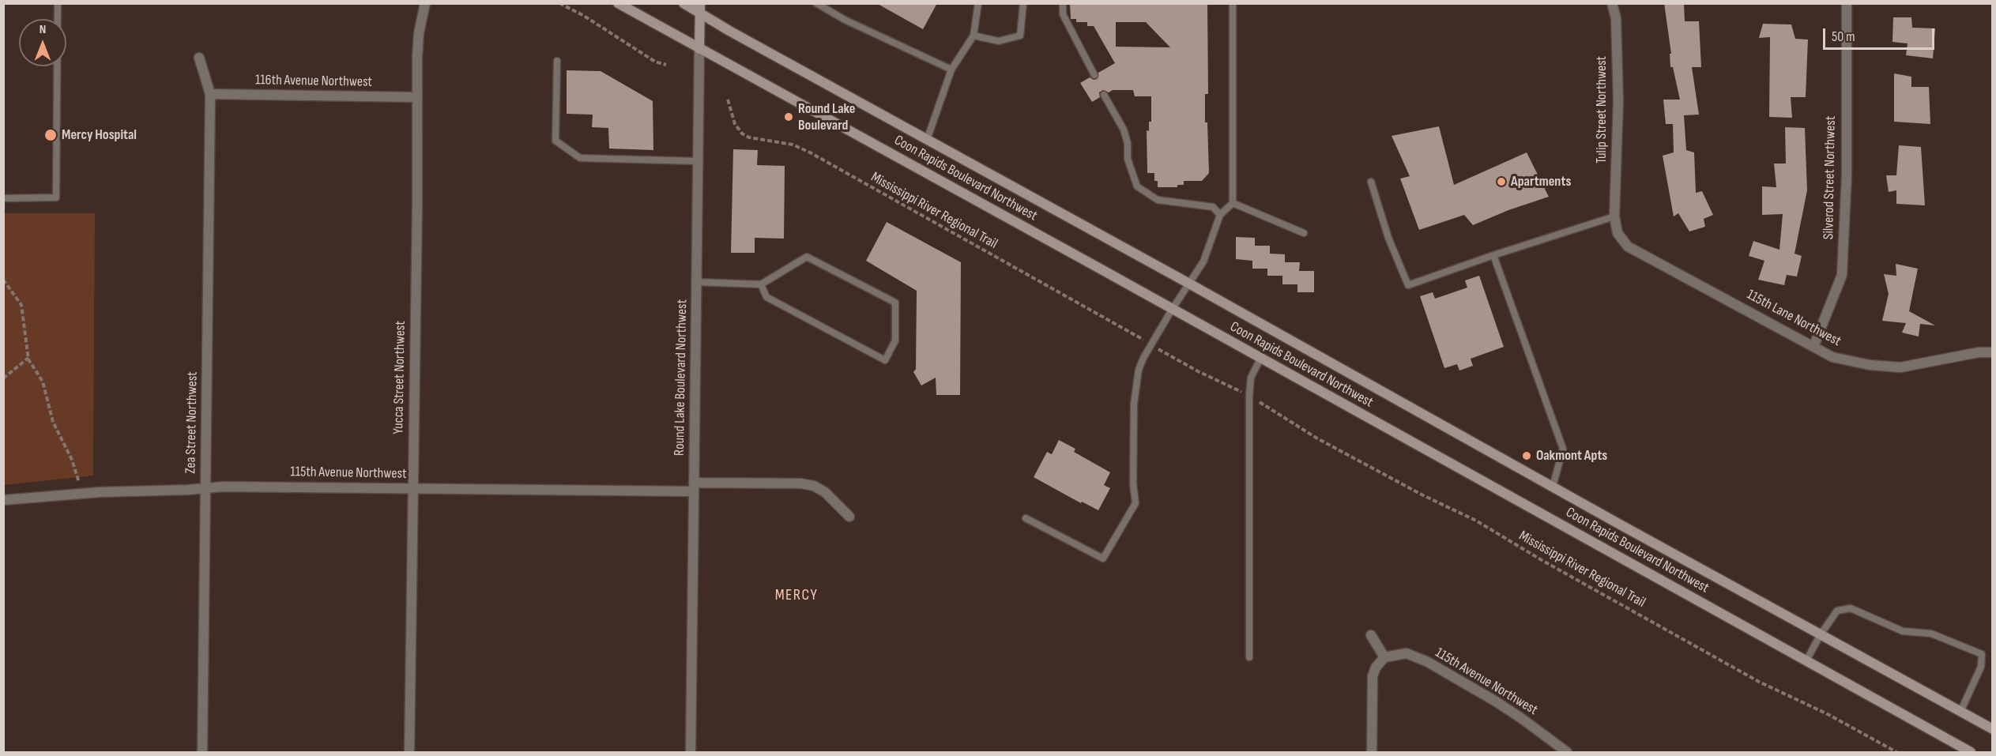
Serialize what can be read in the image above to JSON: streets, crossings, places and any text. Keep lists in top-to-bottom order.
{
  "streets": {
    "main road": ["Coon Rapids Boulevard Northwest", "Round Lake Boulevard Northwest"],
    "street": [
      "116th Avenue Northwest",
      "Tulip Street Northwest",
      "Silverod Street Northwest",
      "115th Lane Northwest",
      "Yucca Street Northwest",
      "Zea Street Northwest",
      "115th Avenue Northwest"
    ],
    "path": ["Mississippi River Regional Trail"]
  },
  "crossings": [
    ["116th Avenue Northwest", "Yucca Street Northwest"],
    ["116th Avenue Northwest", "Zea Street Northwest"],
    ["Tulip Street Northwest", "115th Lane Northwest"],
    ["Silverod Street Northwest", "115th Lane Northwest"],
    ["Coon Rapids Boulevard Northwest", "Round Lake Boulevard Northwest"],
    ["Yucca Street Northwest", "115th Avenue Northwest"],
    ["Round Lake Boulevard Northwest", "115th Avenue Northwest"],
    ["Zea Street Northwest", "115th Avenue Northwest"]
  ],
  "districts": ["MERCY"],
  "places": [
    "Round Lake Boulevard",
    "Mercy Hospital",
    "Apartments",
    "Oakmont Apts"
  ],
  "scale_bar": "50 m",
  "north": "top"
}
